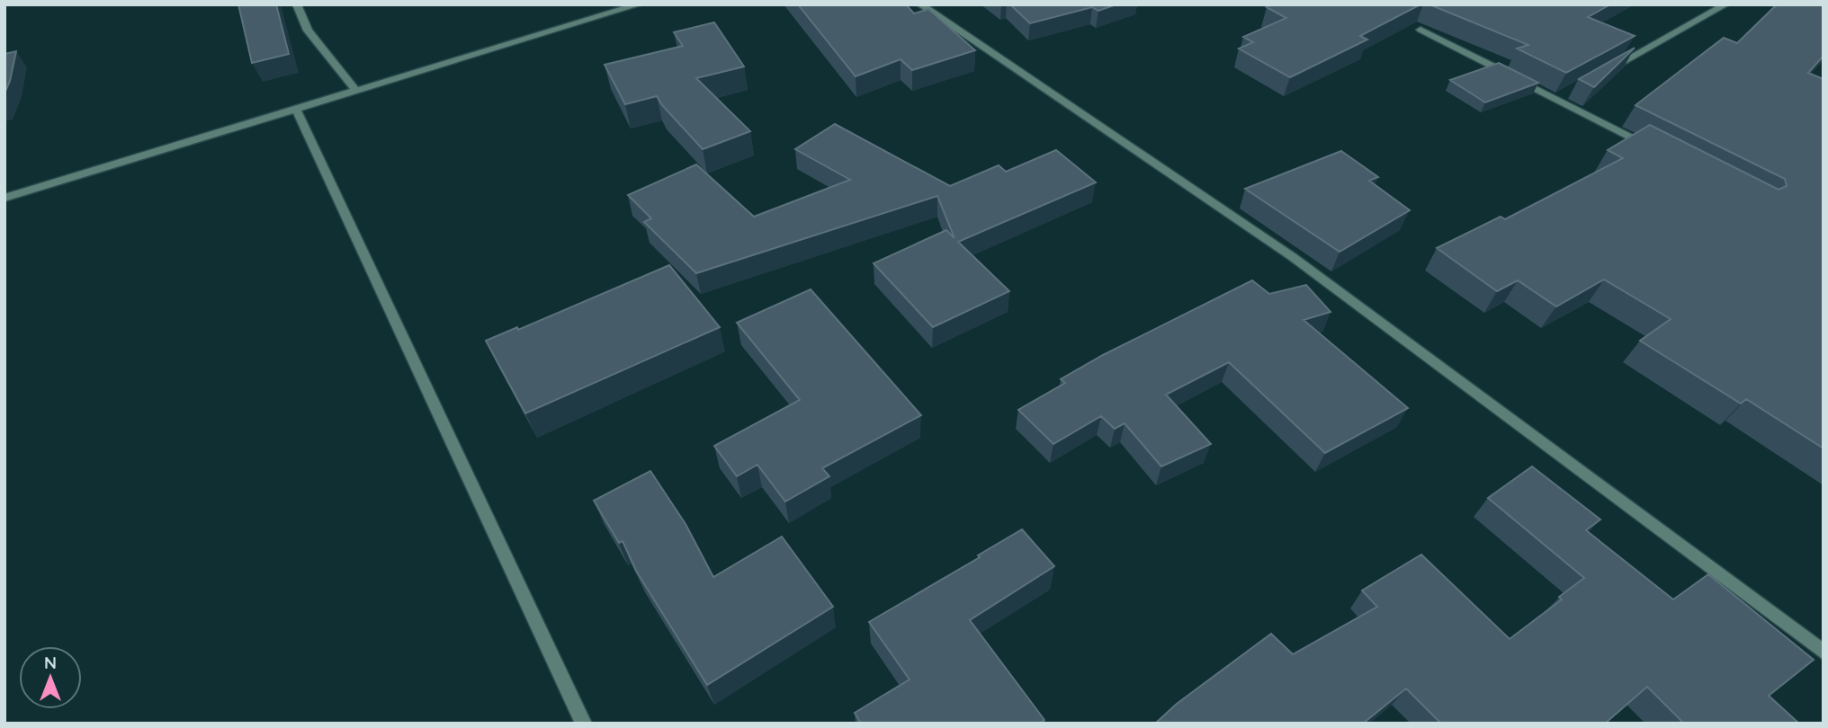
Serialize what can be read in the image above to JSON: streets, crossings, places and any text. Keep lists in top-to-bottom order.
{
  "north": "top"
}
